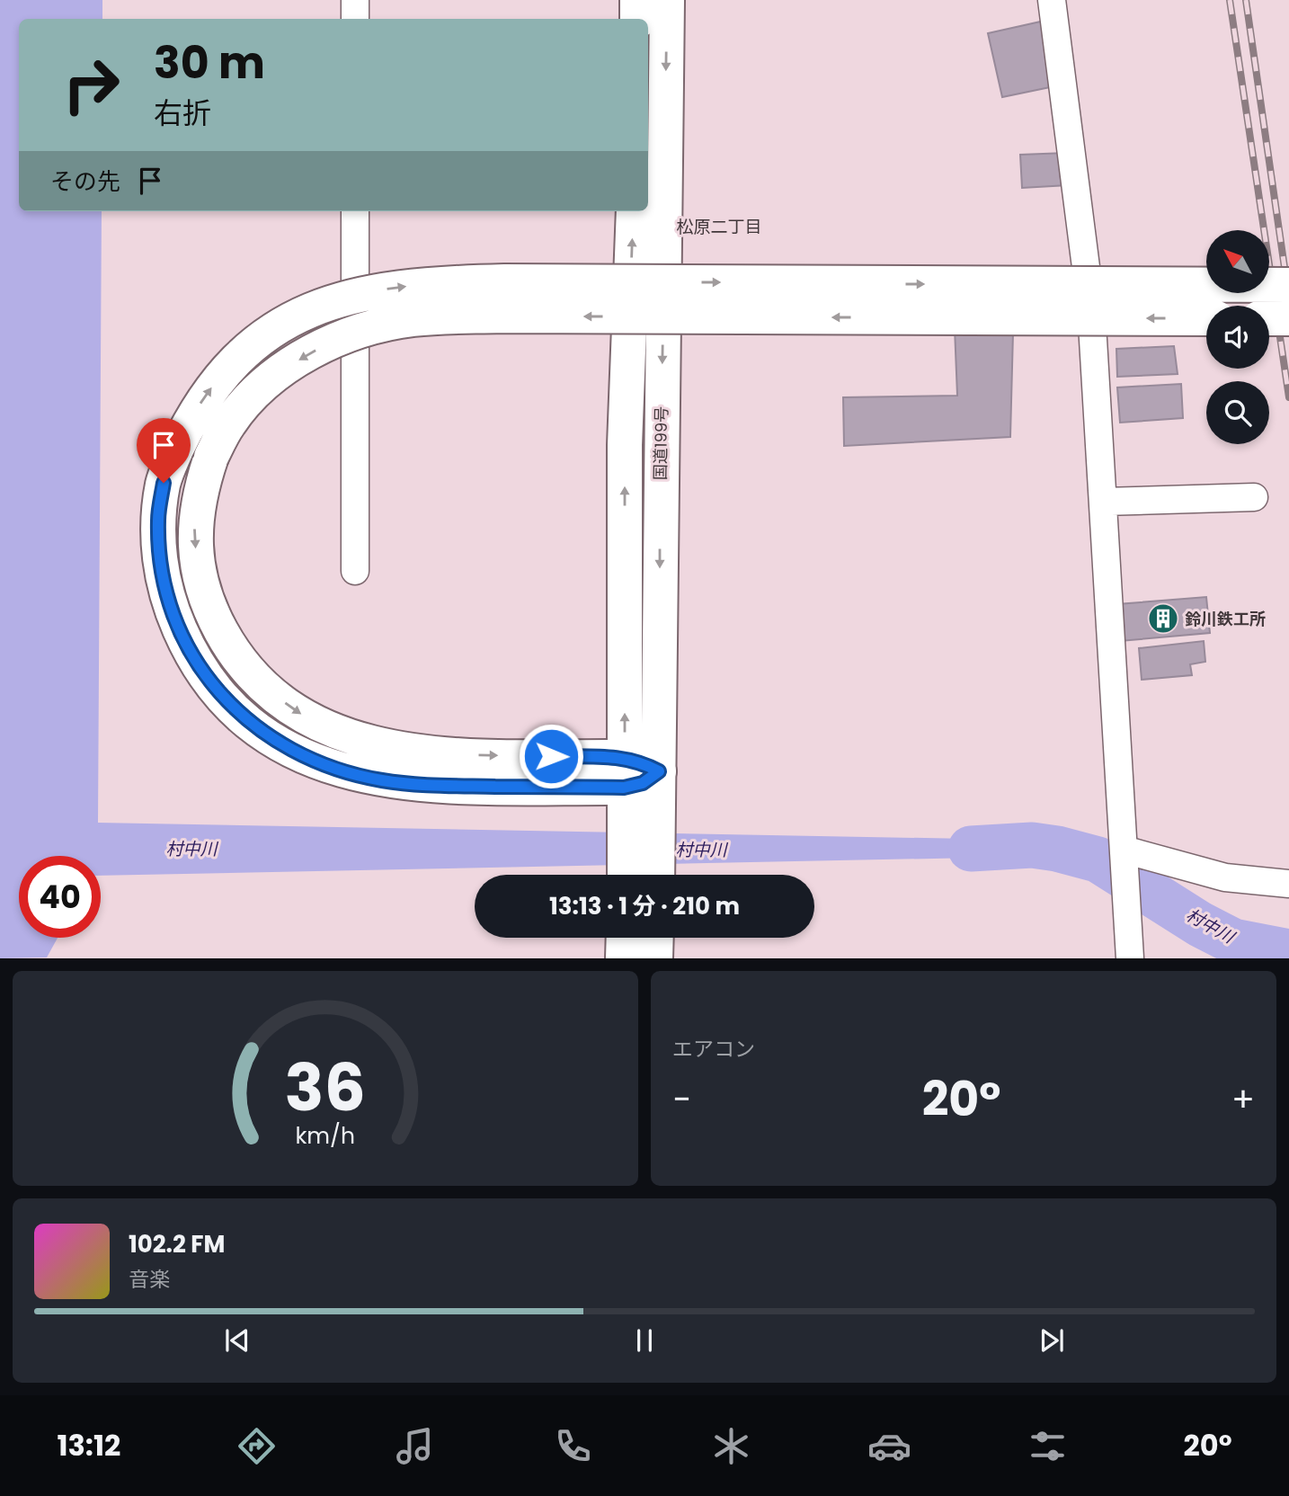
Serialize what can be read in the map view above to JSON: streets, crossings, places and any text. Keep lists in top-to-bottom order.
{
  "streets": {
    "main road": ["国道199号"]
  },
  "districts": ["松原二丁目"],
  "water": ["村中川"],
  "places": {
    "building": ["鈴川鉄工所"]
  },
  "north": "top left",
  "page": {
    "turn": ["30 m", "右折"],
    "then": "その先",
    "limit": "40",
    "trip": "13:13 · 1 分 · 210 m",
    "tile": "エアコン",
    "heat": ["−", "20°", "+"],
    "song": ["102.2 FM", "音楽"],
    "tabs": ["13:12", "20°"],
    "gauge": ["36", "km/h"]
  }
}
